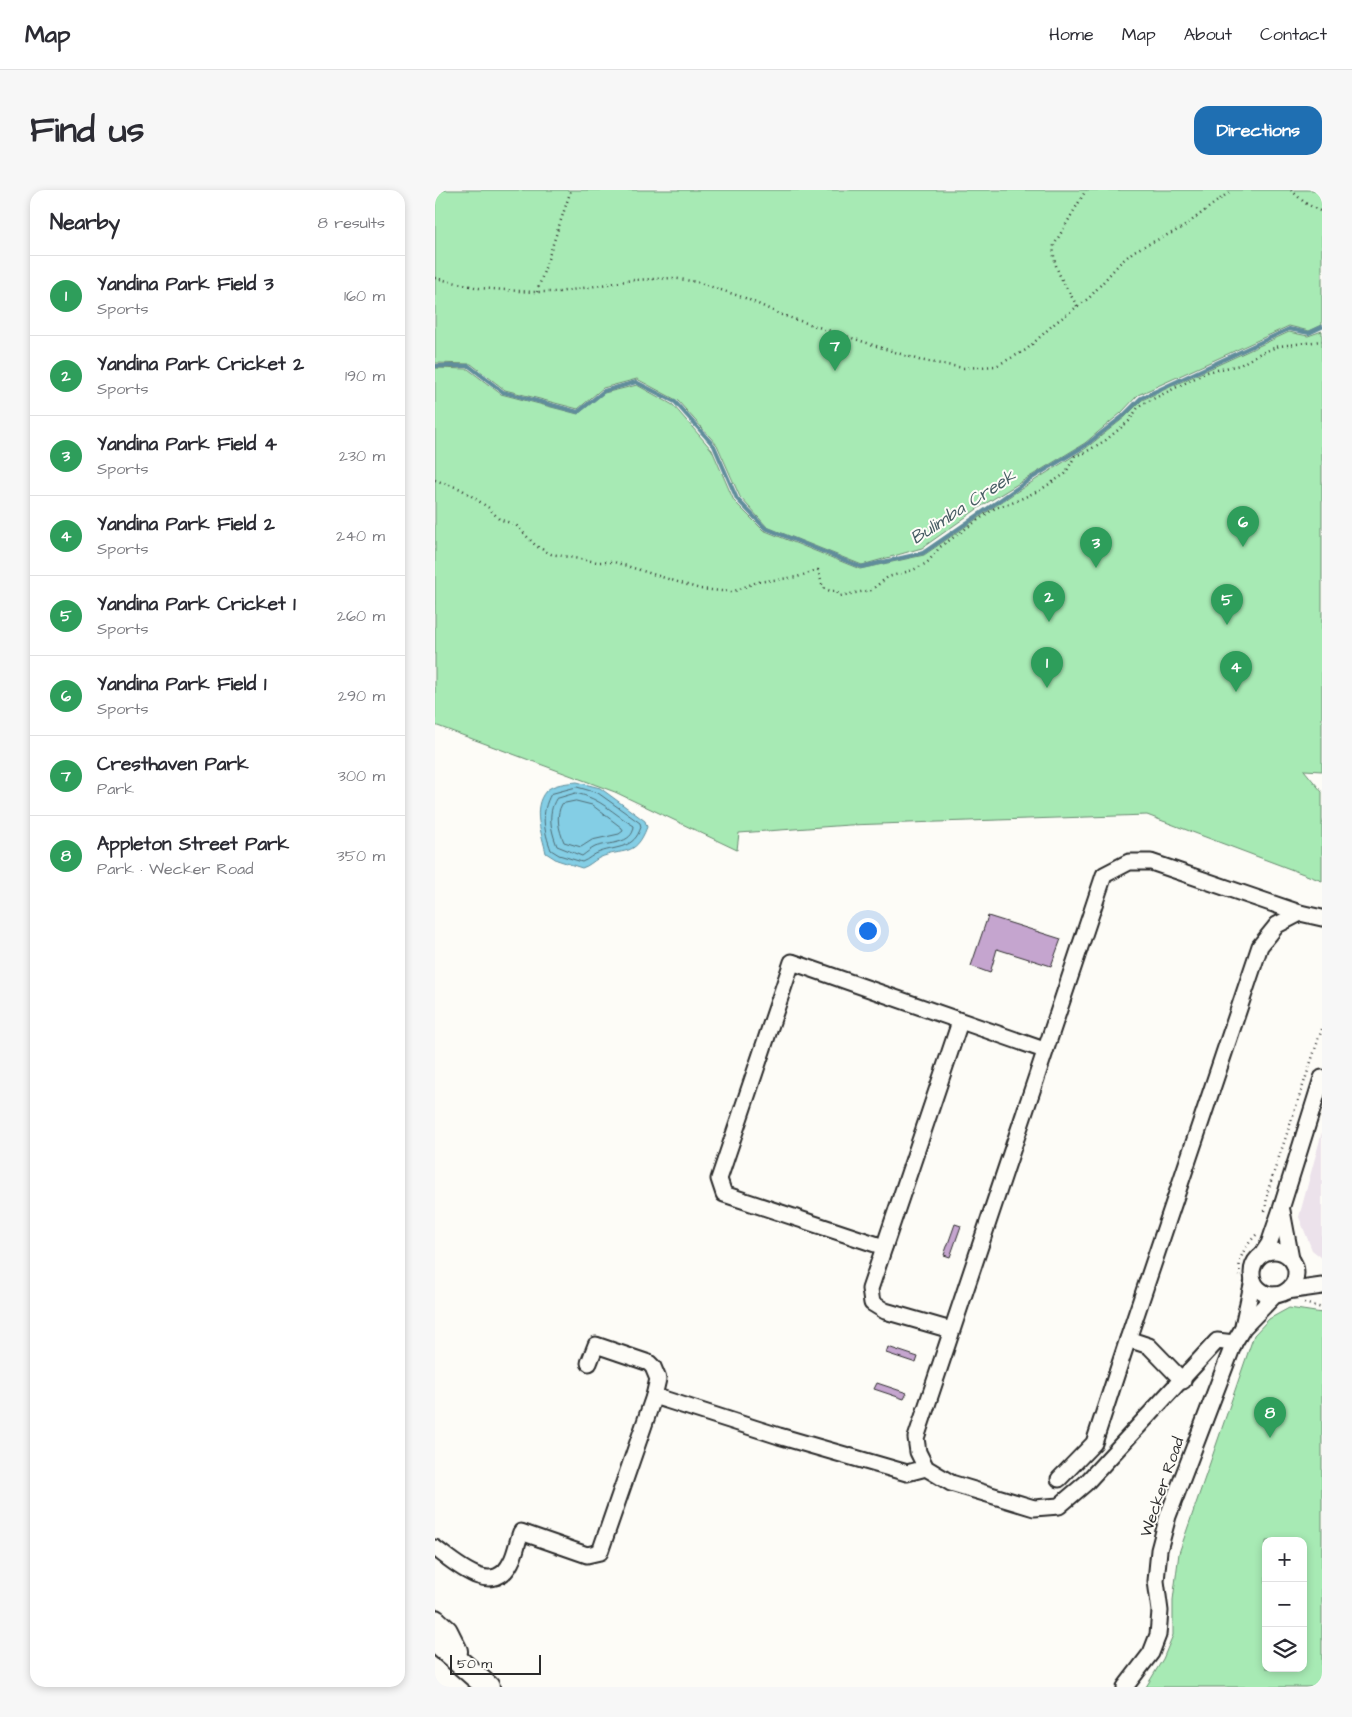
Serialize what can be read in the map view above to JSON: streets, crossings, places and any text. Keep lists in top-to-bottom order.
{
  "streets": {
    "street": ["Wecker Road"]
  },
  "water": ["Bulimba Creek"],
  "scale_bar": "50 m",
  "page": {
    "header": "Map",
    "nav": [
      "Home",
      "Map",
      "About",
      "Contact"
    ],
    "title": "Find us",
    "buttons": "Directions",
    "heading": ["Nearby", "8 results"],
    "list": [
      {
        "mark": "1",
        "name": "Yandina Park Field 3",
        "note": "Sports",
        "value": "160 m"
      },
      {
        "mark": "2",
        "name": "Yandina Park Cricket 2",
        "note": "Sports",
        "value": "190 m"
      },
      {
        "mark": "3",
        "name": "Yandina Park Field 4",
        "note": "Sports",
        "value": "230 m"
      },
      {
        "mark": "4",
        "name": "Yandina Park Field 2",
        "note": "Sports",
        "value": "240 m"
      },
      {
        "mark": "5",
        "name": "Yandina Park Cricket 1",
        "note": "Sports",
        "value": "260 m"
      },
      {
        "mark": "6",
        "name": "Yandina Park Field 1",
        "note": "Sports",
        "value": "290 m"
      },
      {
        "mark": "7",
        "name": "Cresthaven Park",
        "note": "Park",
        "value": "300 m"
      },
      {
        "mark": "8",
        "name": "Appleton Street Park",
        "note": "Park · Wecker Road",
        "value": "350 m"
      }
    ],
    "pins": [
      "7",
      "6",
      "3",
      "2",
      "5",
      "1",
      "4",
      "8"
    ],
    "map_buttons": ["+", "−"],
    "scale": "50 m"
  }
}
